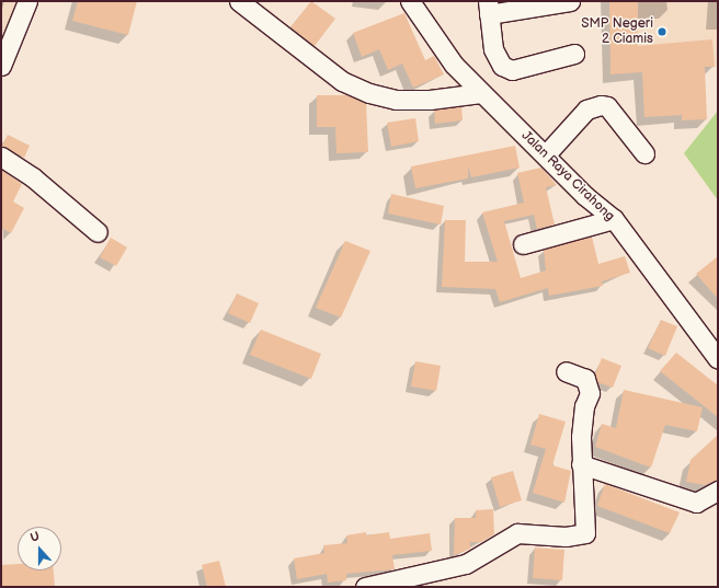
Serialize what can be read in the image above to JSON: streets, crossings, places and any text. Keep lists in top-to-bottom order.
{
  "streets": {
    "street": ["Jalan Raya Cirahong"]
  },
  "places": ["SMP Negeri 2 Ciamis"],
  "north": "top"
}
